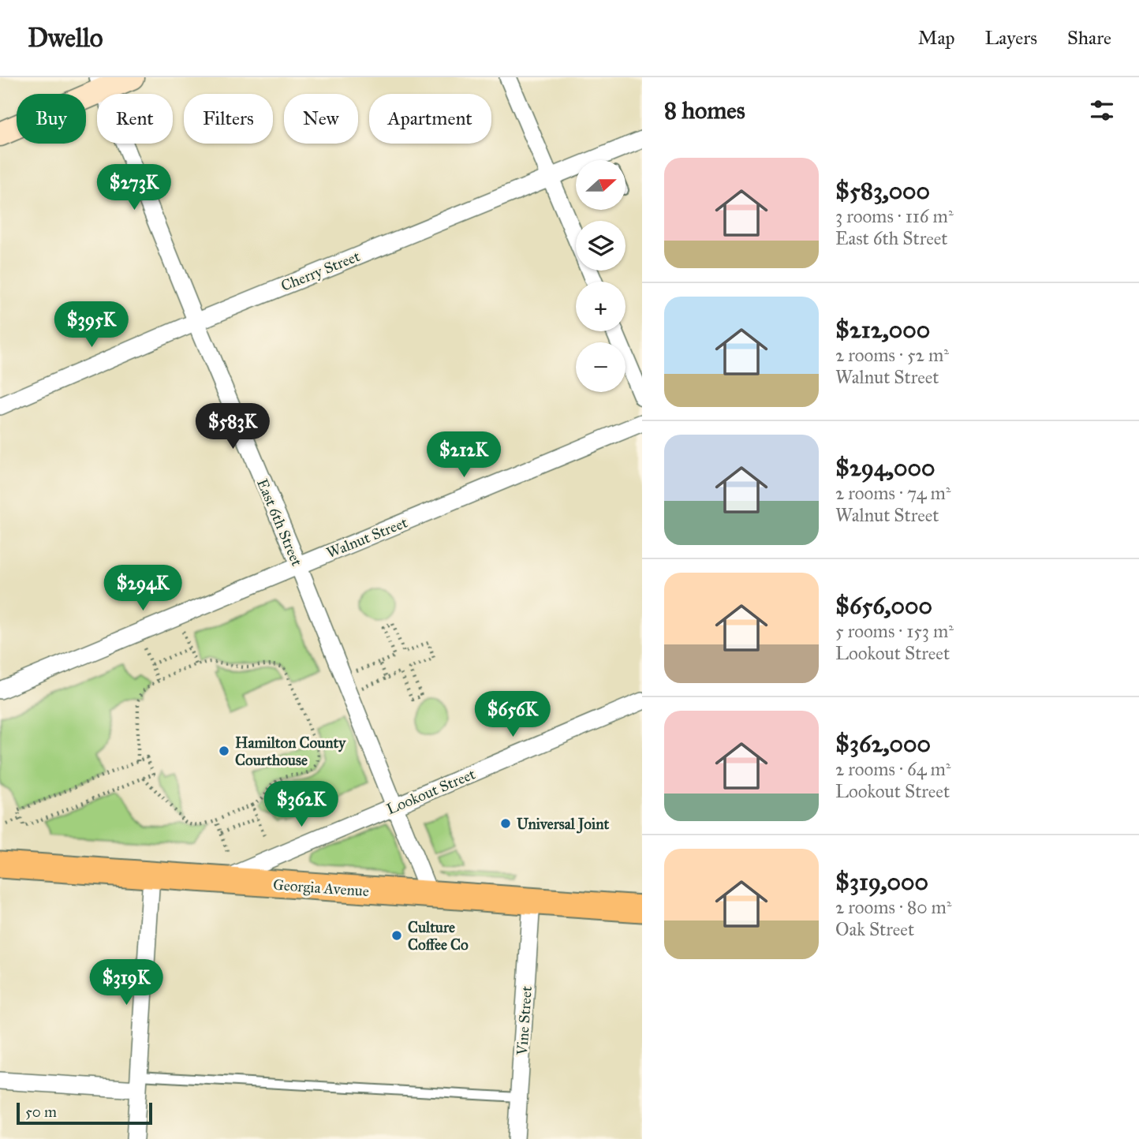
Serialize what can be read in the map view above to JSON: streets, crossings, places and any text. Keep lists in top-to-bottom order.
{
  "streets": {
    "main road": ["Georgia Avenue"],
    "street": [
      "Cherry Street",
      "East 6th Street",
      "Walnut Street",
      "Lookout Street",
      "Vine Street"
    ]
  },
  "crossings": [
    ["Cherry Street", "East 6th Street"],
    ["East 6th Street", "Walnut Street"],
    ["East 6th Street", "Lookout Street"],
    ["East 6th Street", "Georgia Avenue"],
    ["Lookout Street", "Georgia Avenue"],
    ["Georgia Avenue", "Vine Street"]
  ],
  "places": ["Hamilton County Courthouse", "Universal Joint", "Culture Coffee Co"],
  "scale_bar": "50 m",
  "north": "right",
  "page": {
    "header": "Dwello",
    "nav": ["Map", "Layers", "Share"],
    "heading": "8 homes",
    "chip": [
      "Buy",
      "Rent",
      "Filters",
      "New",
      "Apartment"
    ],
    "list": [
      {
        "name": "$583,000",
        "note": "3 rooms · 116 m² · East 6th Street"
      },
      {
        "name": "$212,000",
        "note": "2 rooms · 52 m² · Walnut Street"
      },
      {
        "name": "$294,000",
        "note": "2 rooms · 74 m² · Walnut Street"
      },
      {
        "name": "$656,000",
        "note": "5 rooms · 153 m² · Lookout Street"
      },
      {
        "name": "$362,000",
        "note": "2 rooms · 64 m² · Lookout Street"
      },
      {
        "name": "$319,000",
        "note": "2 rooms · 80 m² · Oak Street"
      }
    ],
    "map_buttons": ["+", "−"],
    "price": [
      "$273K",
      "$395K",
      "$583K",
      "$212K",
      "$294K",
      "$656K",
      "$362K",
      "$319K"
    ],
    "scale": "50 m"
  }
}
